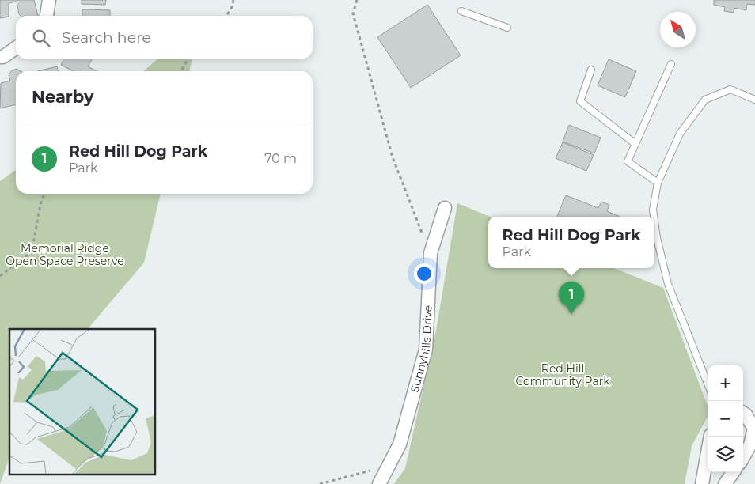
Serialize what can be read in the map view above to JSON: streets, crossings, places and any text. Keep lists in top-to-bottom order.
{
  "streets": {
    "street": ["Sunnyhills Drive"]
  },
  "parks": ["Memorial Ridge Open Space Preserve", "Red Hill Community Park"],
  "north": "top left",
  "page": {
    "search": "Search here",
    "heading": "Nearby",
    "list": [
      {
        "mark": "1",
        "name": "Red Hill Dog Park",
        "note": "Park",
        "value": "70 m"
      }
    ],
    "popup": ["Red Hill Dog Park", "Park"],
    "pins": "1",
    "map_buttons": ["+", "−"]
  }
}
